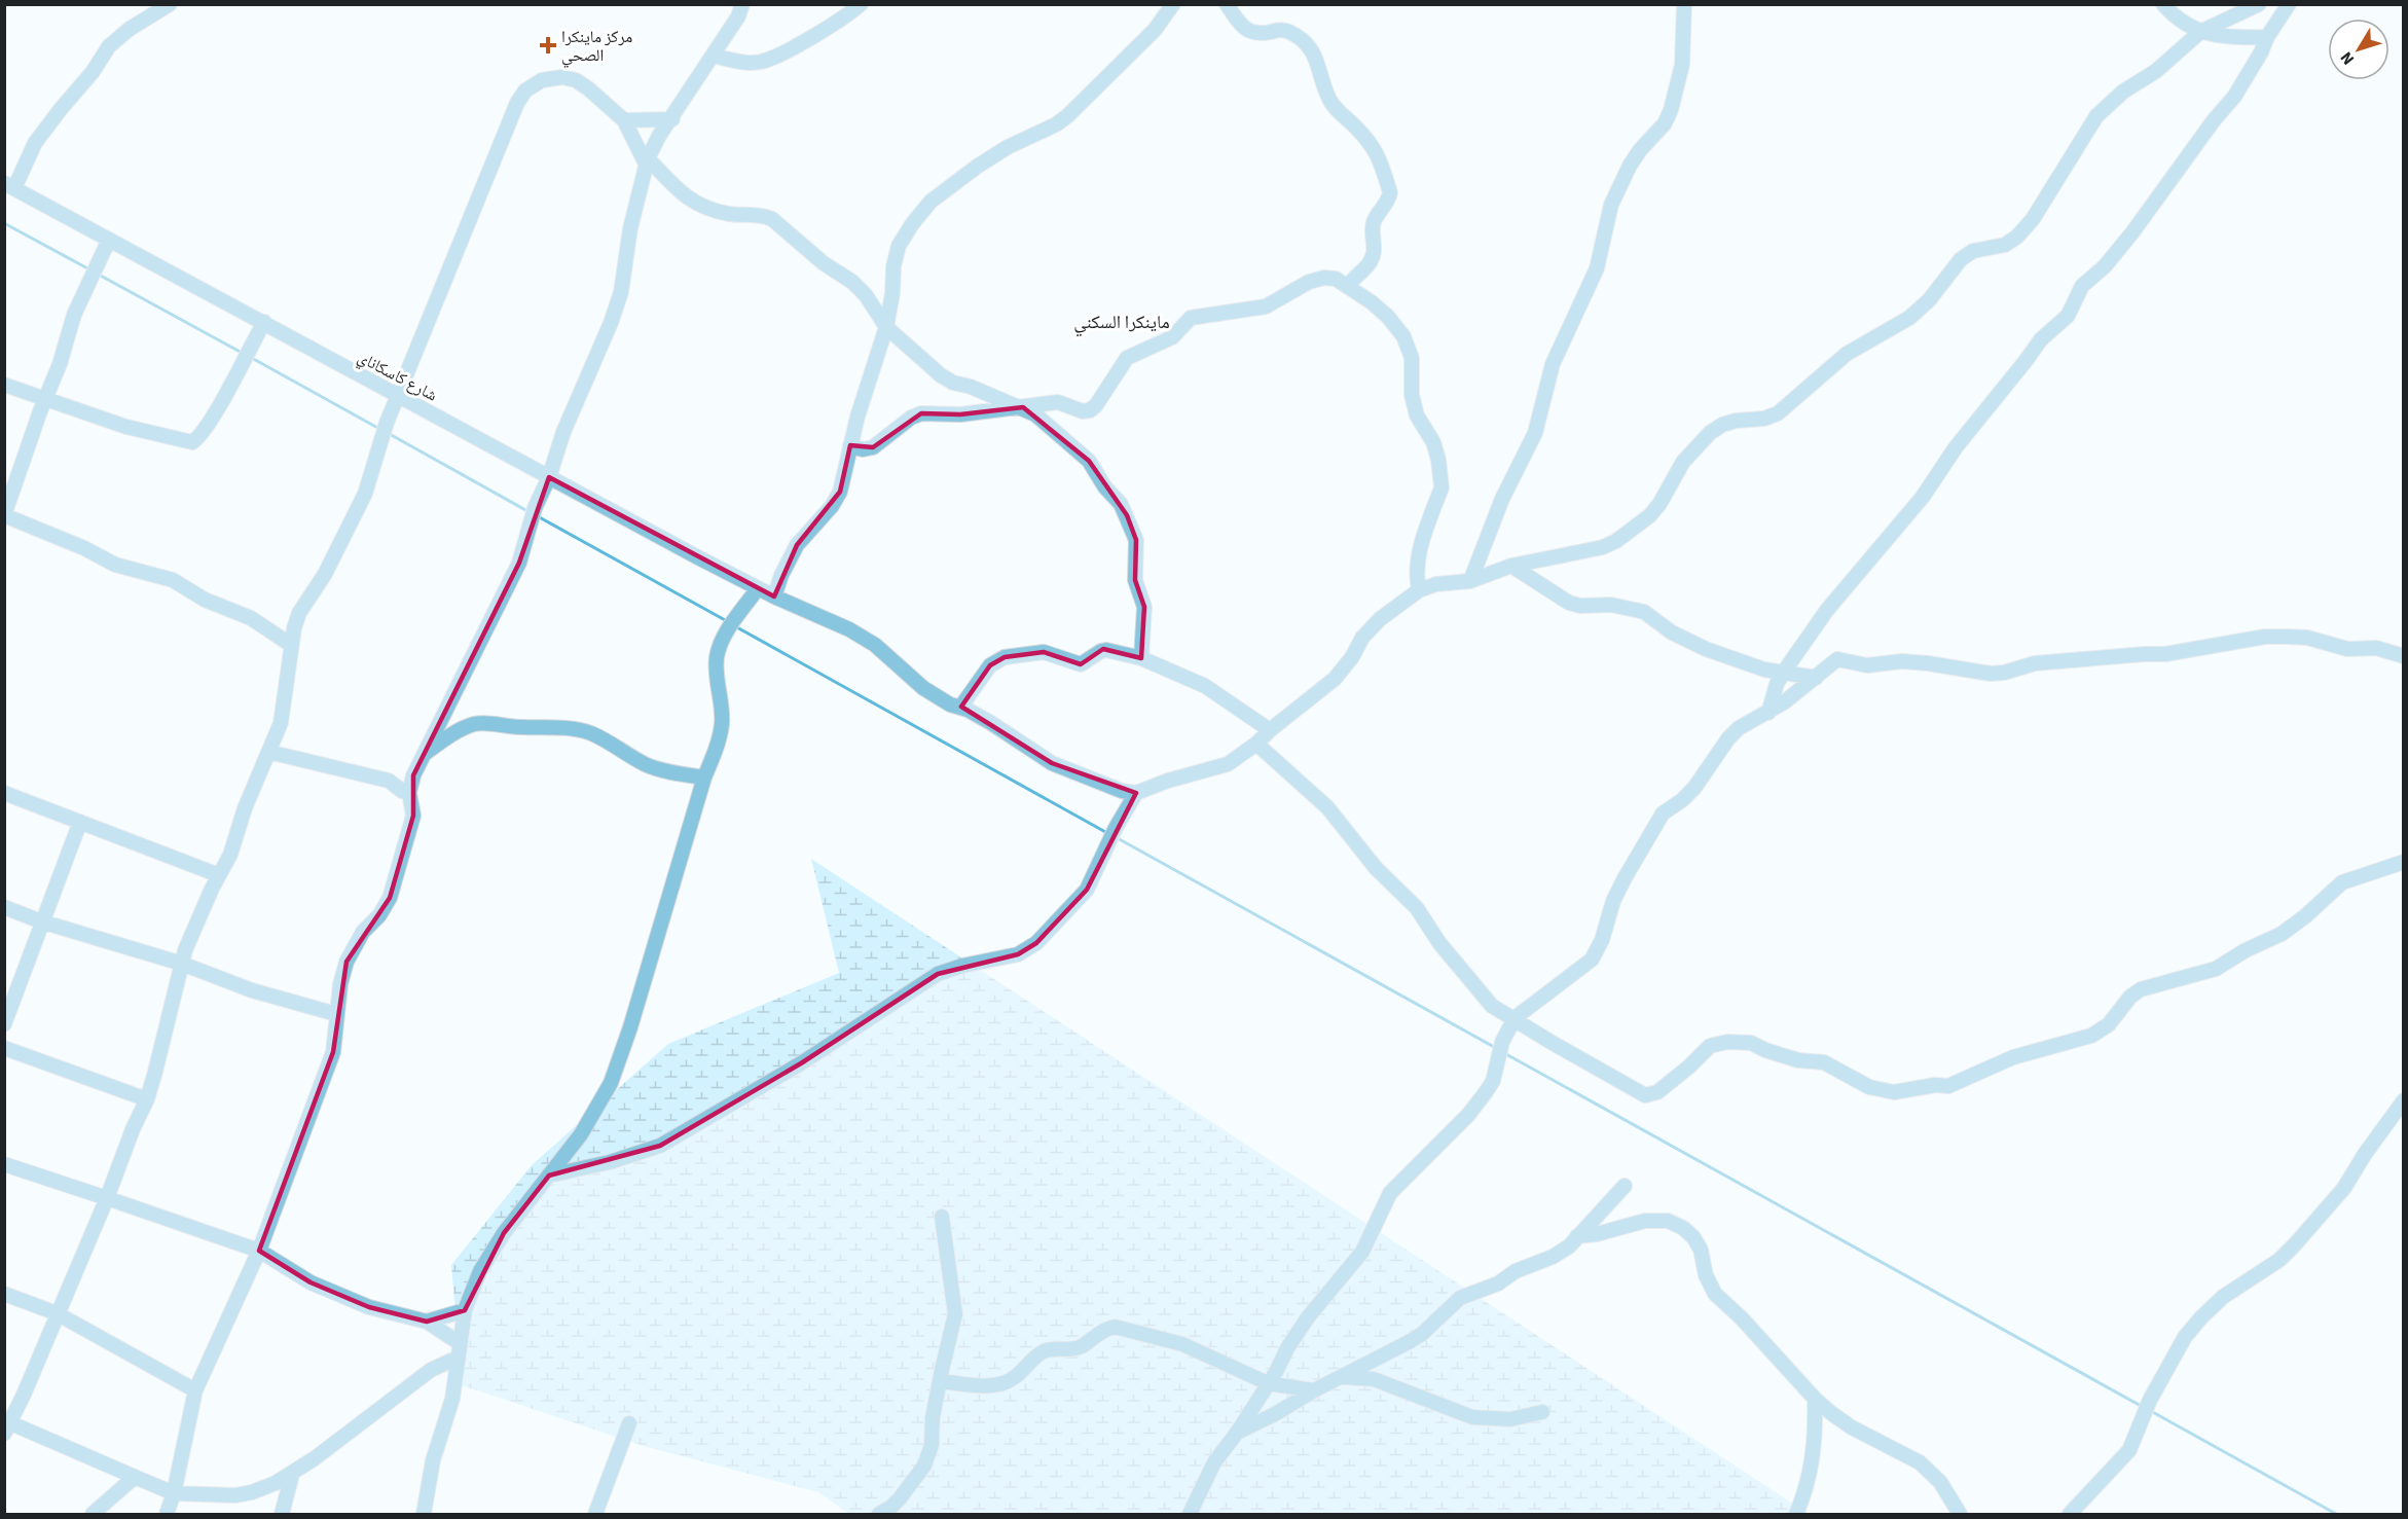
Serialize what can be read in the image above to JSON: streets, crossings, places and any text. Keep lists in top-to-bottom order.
{
  "streets": {
    "street": ["شارع كاسكاناي"]
  },
  "districts": ["ماينكرا السكني"],
  "places": {
    "health": ["مركز ماينكرا الصحي"]
  },
  "north": "bottom left"
}
